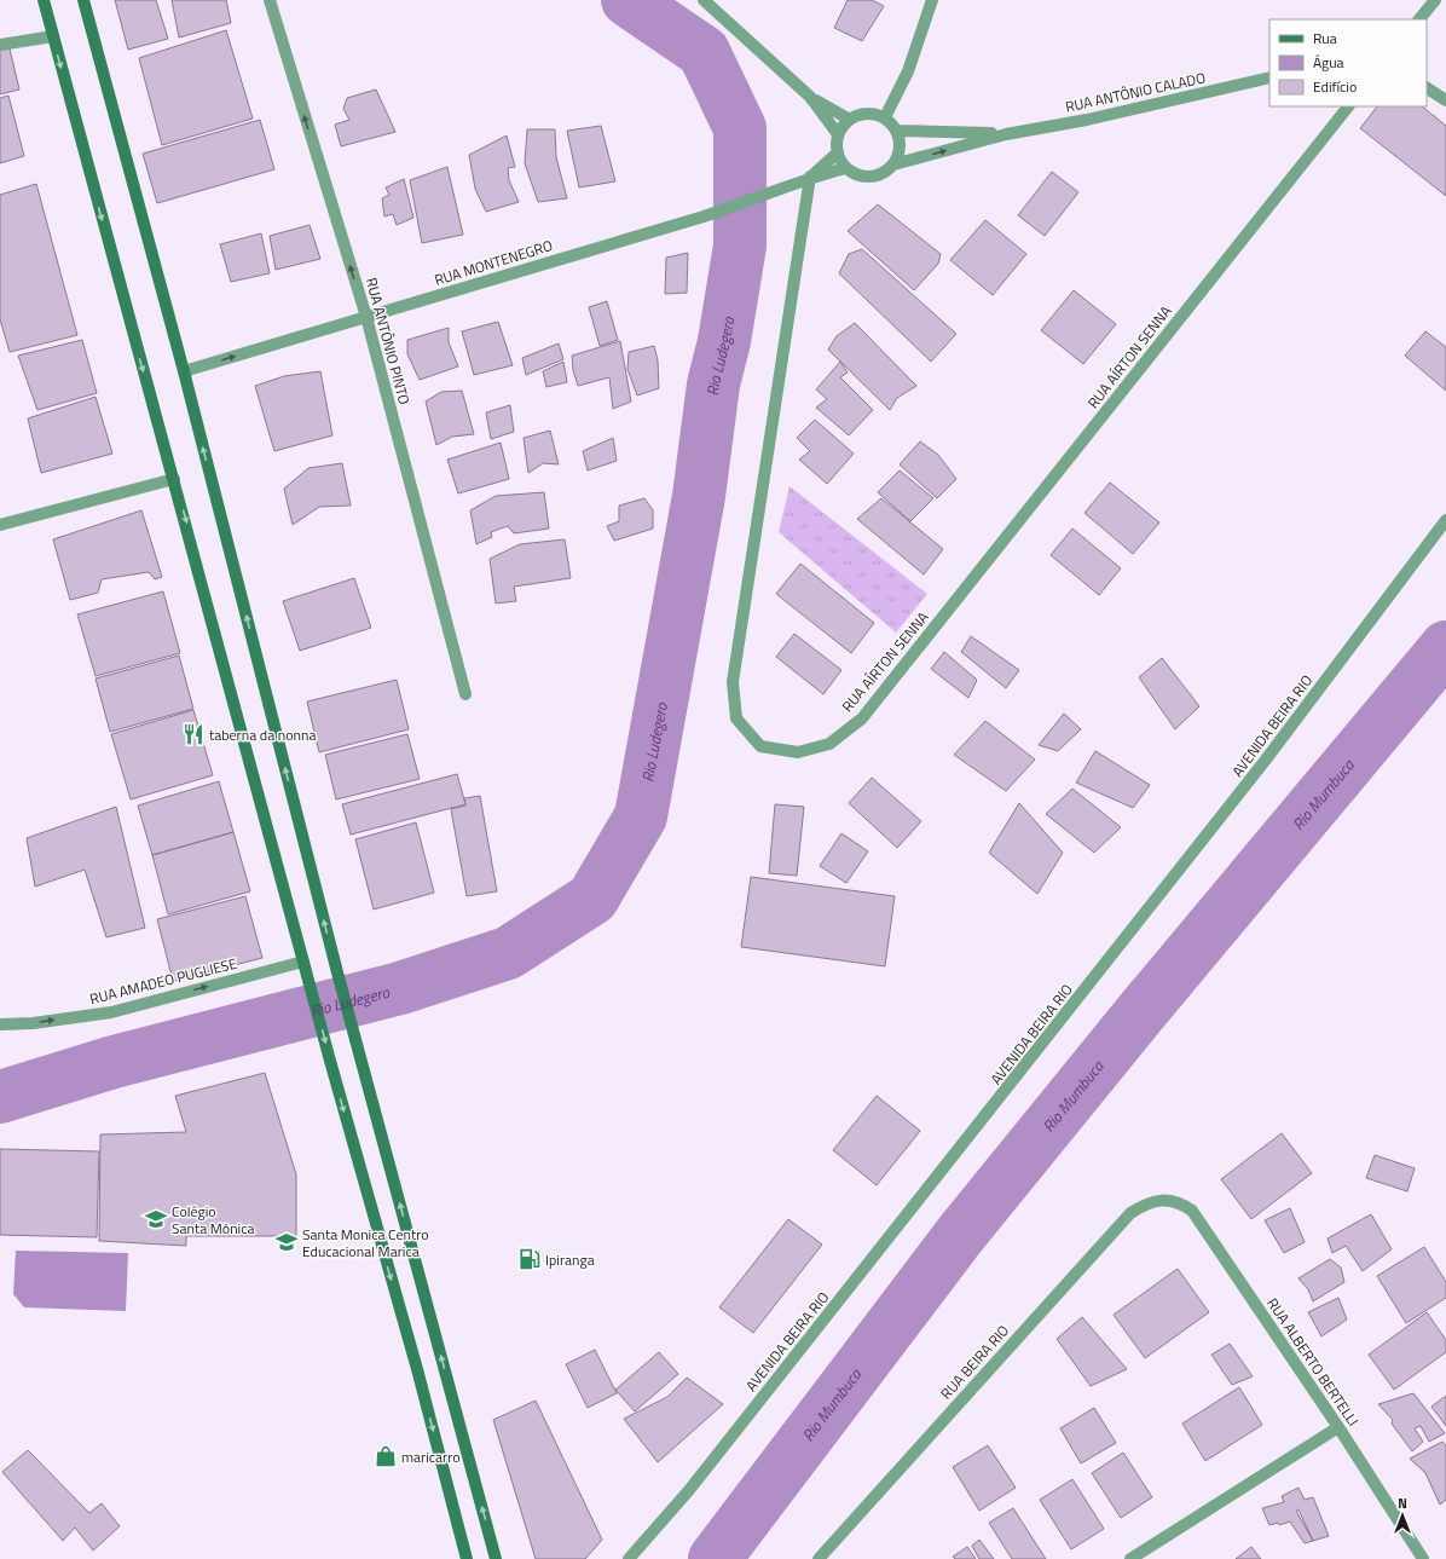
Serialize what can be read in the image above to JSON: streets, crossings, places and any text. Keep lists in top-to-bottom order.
{
  "streets": {
    "street": [
      "RUA ANTÔNIO CALADO",
      "RUA MONTENEGRO",
      "RUA ANTÔNIO PINTO",
      "RUA AÍRTON SENNA",
      "AVENIDA BEIRA RIO",
      "RUA AMADEO PUGLIESE",
      "RUA BEIRA RIO",
      "RUA ALBERTO BERTELLI"
    ]
  },
  "crossings": [
    ["RUA ANTÔNIO CALADO", "RUA MONTENEGRO"],
    ["RUA MONTENEGRO", "RUA ANTÔNIO PINTO"],
    ["RUA MONTENEGRO", "RUA AÍRTON SENNA"],
    ["RUA BEIRA RIO", "RUA ALBERTO BERTELLI"]
  ],
  "one_way": ["RUA ANTÔNIO PINTO", "RUA AMADEO PUGLIESE"],
  "water": ["Rio Ludegero", "Rio Mumbuca"],
  "places": {
    "restaurant": ["taberna da nonna"],
    "school or university": ["Colégio Santa Mônica", "Santa Monica Centro Educacional Marica"],
    "fuel station": ["Ipiranga"],
    "shop": ["maricarro"]
  },
  "legend": ["Rua", "Água", "Edifício"],
  "north": "top"
}
